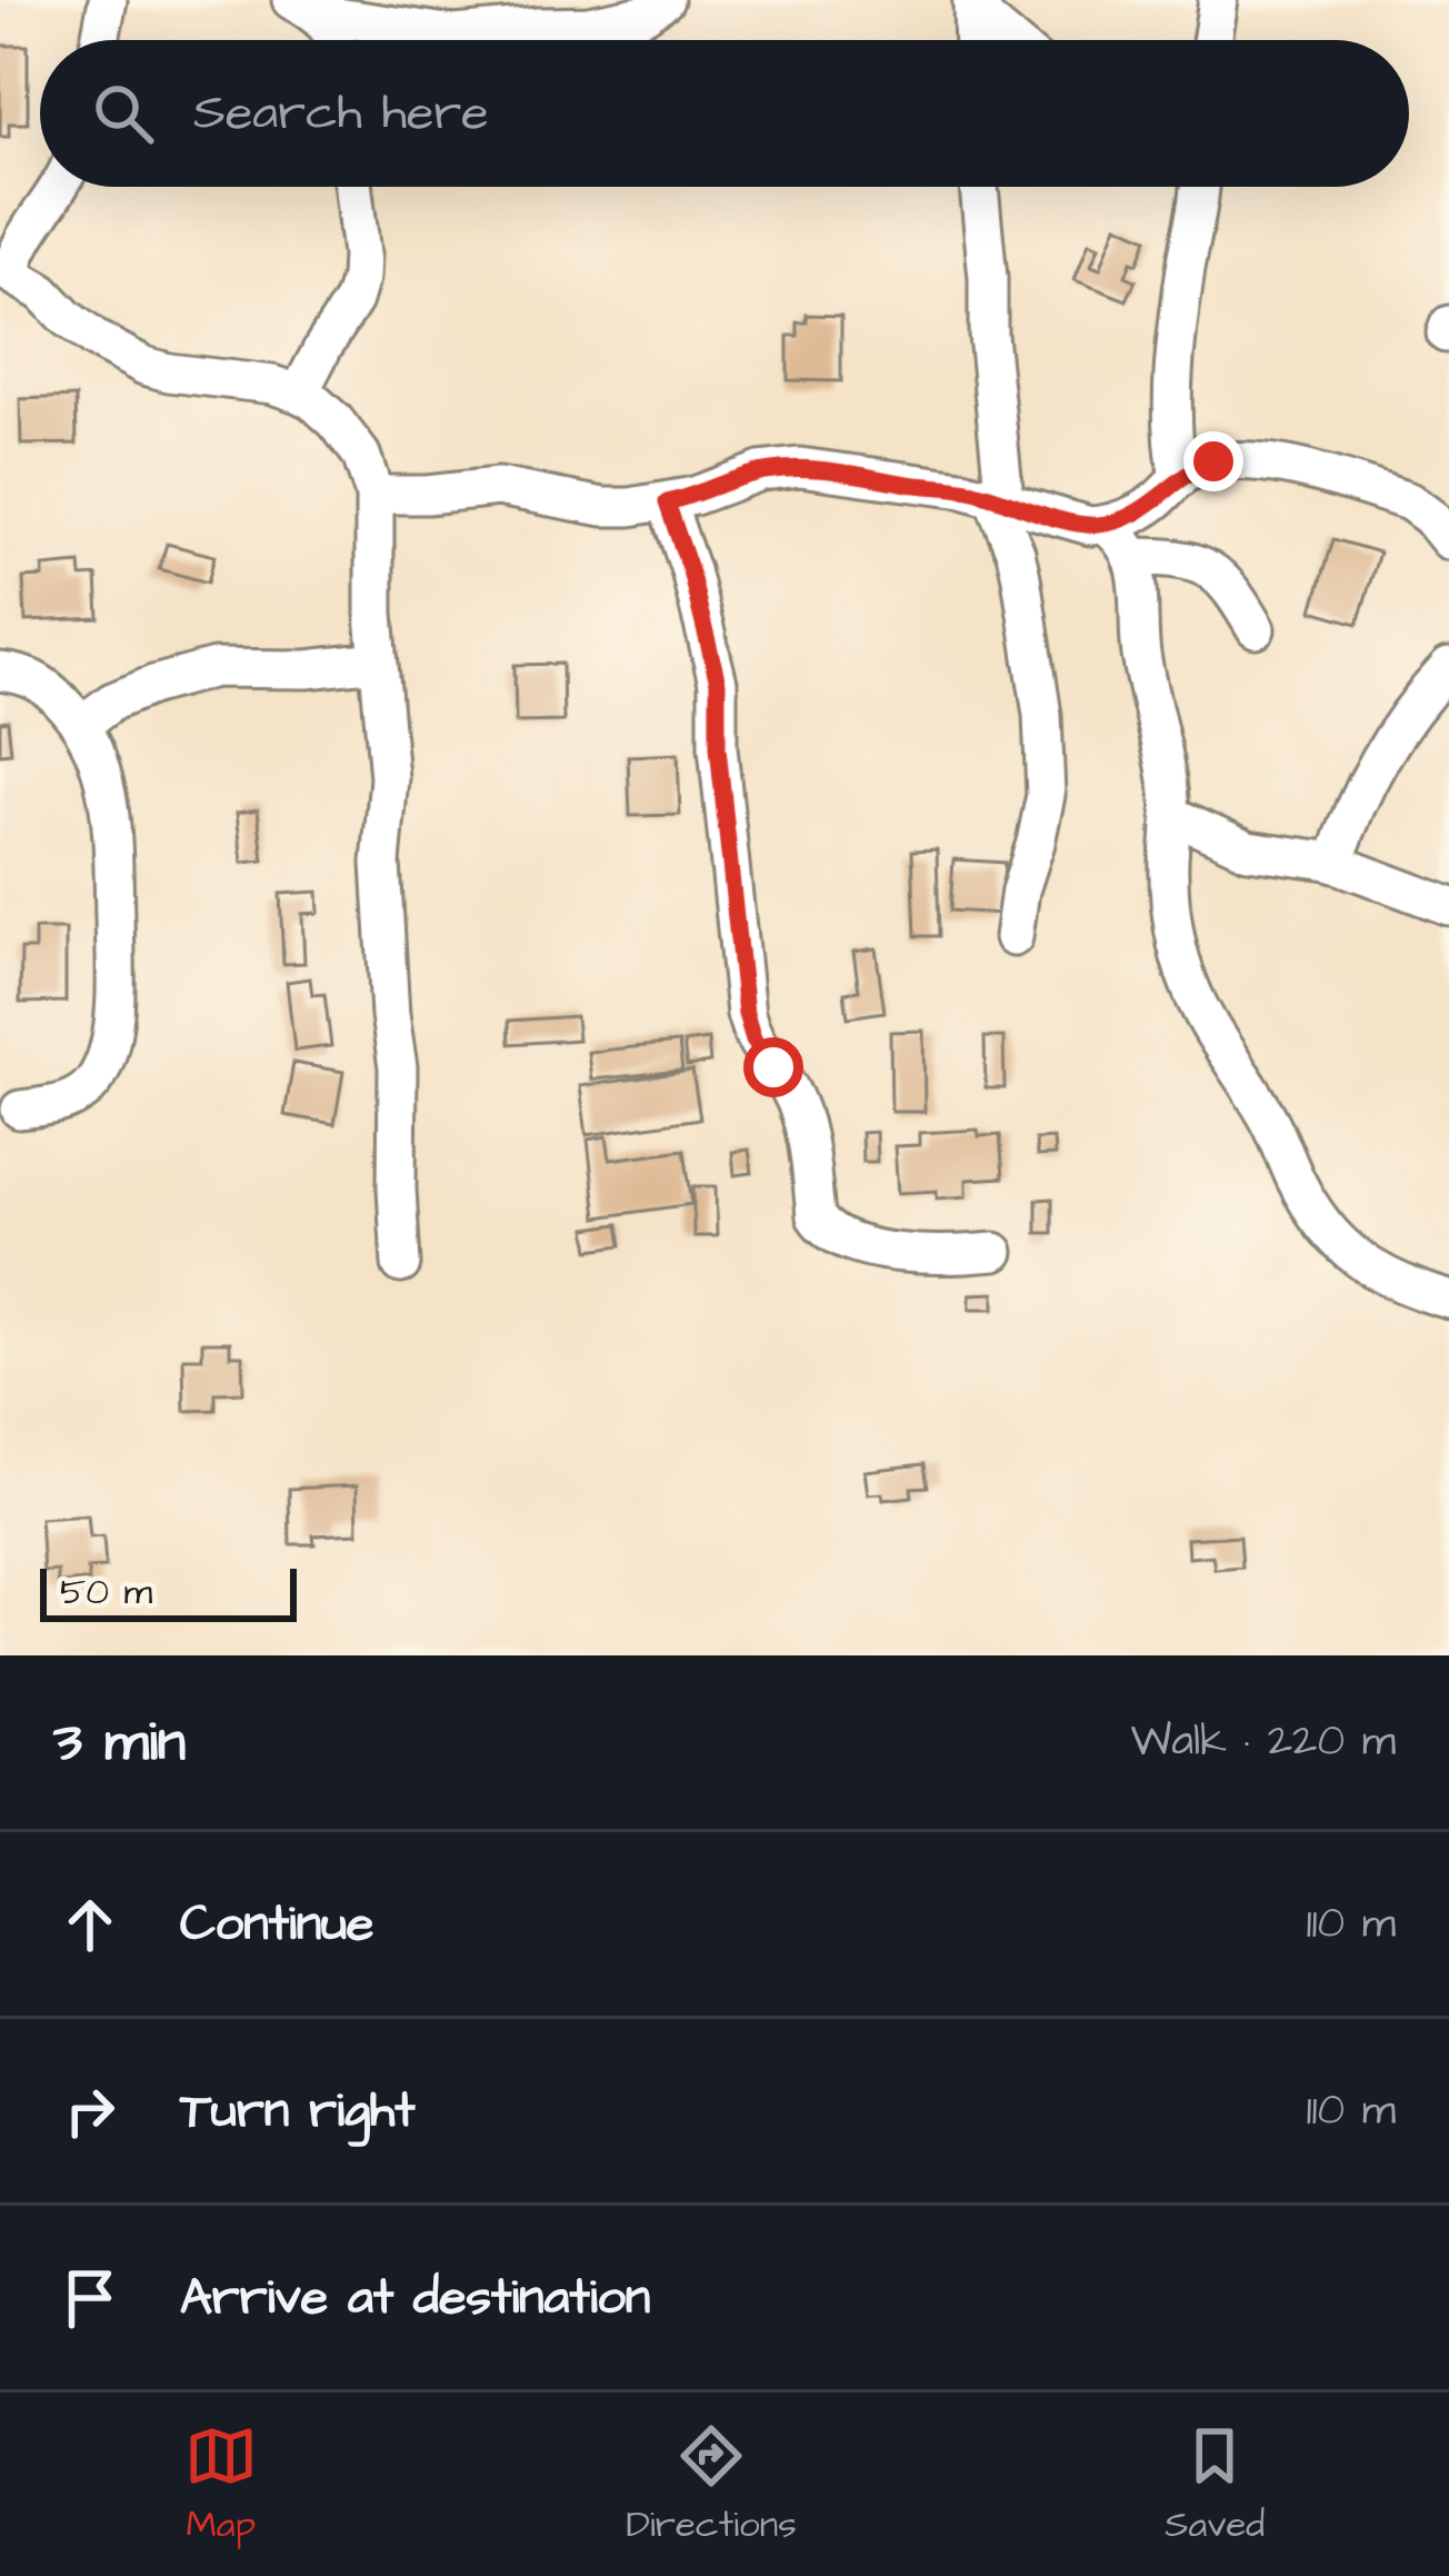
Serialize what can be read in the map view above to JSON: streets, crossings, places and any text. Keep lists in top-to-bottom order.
{
  "scale_bar": "50 m",
  "page": {
    "search": "Search here",
    "scale": "50 m",
    "heading": ["3 min", "Walk · 220 m"],
    "list": [
      ["Continue", "110 m"],
      ["Turn right", "110 m"],
      "Arrive at destination"
    ],
    "nav": ["Map", "Directions", "Saved"]
  }
}
